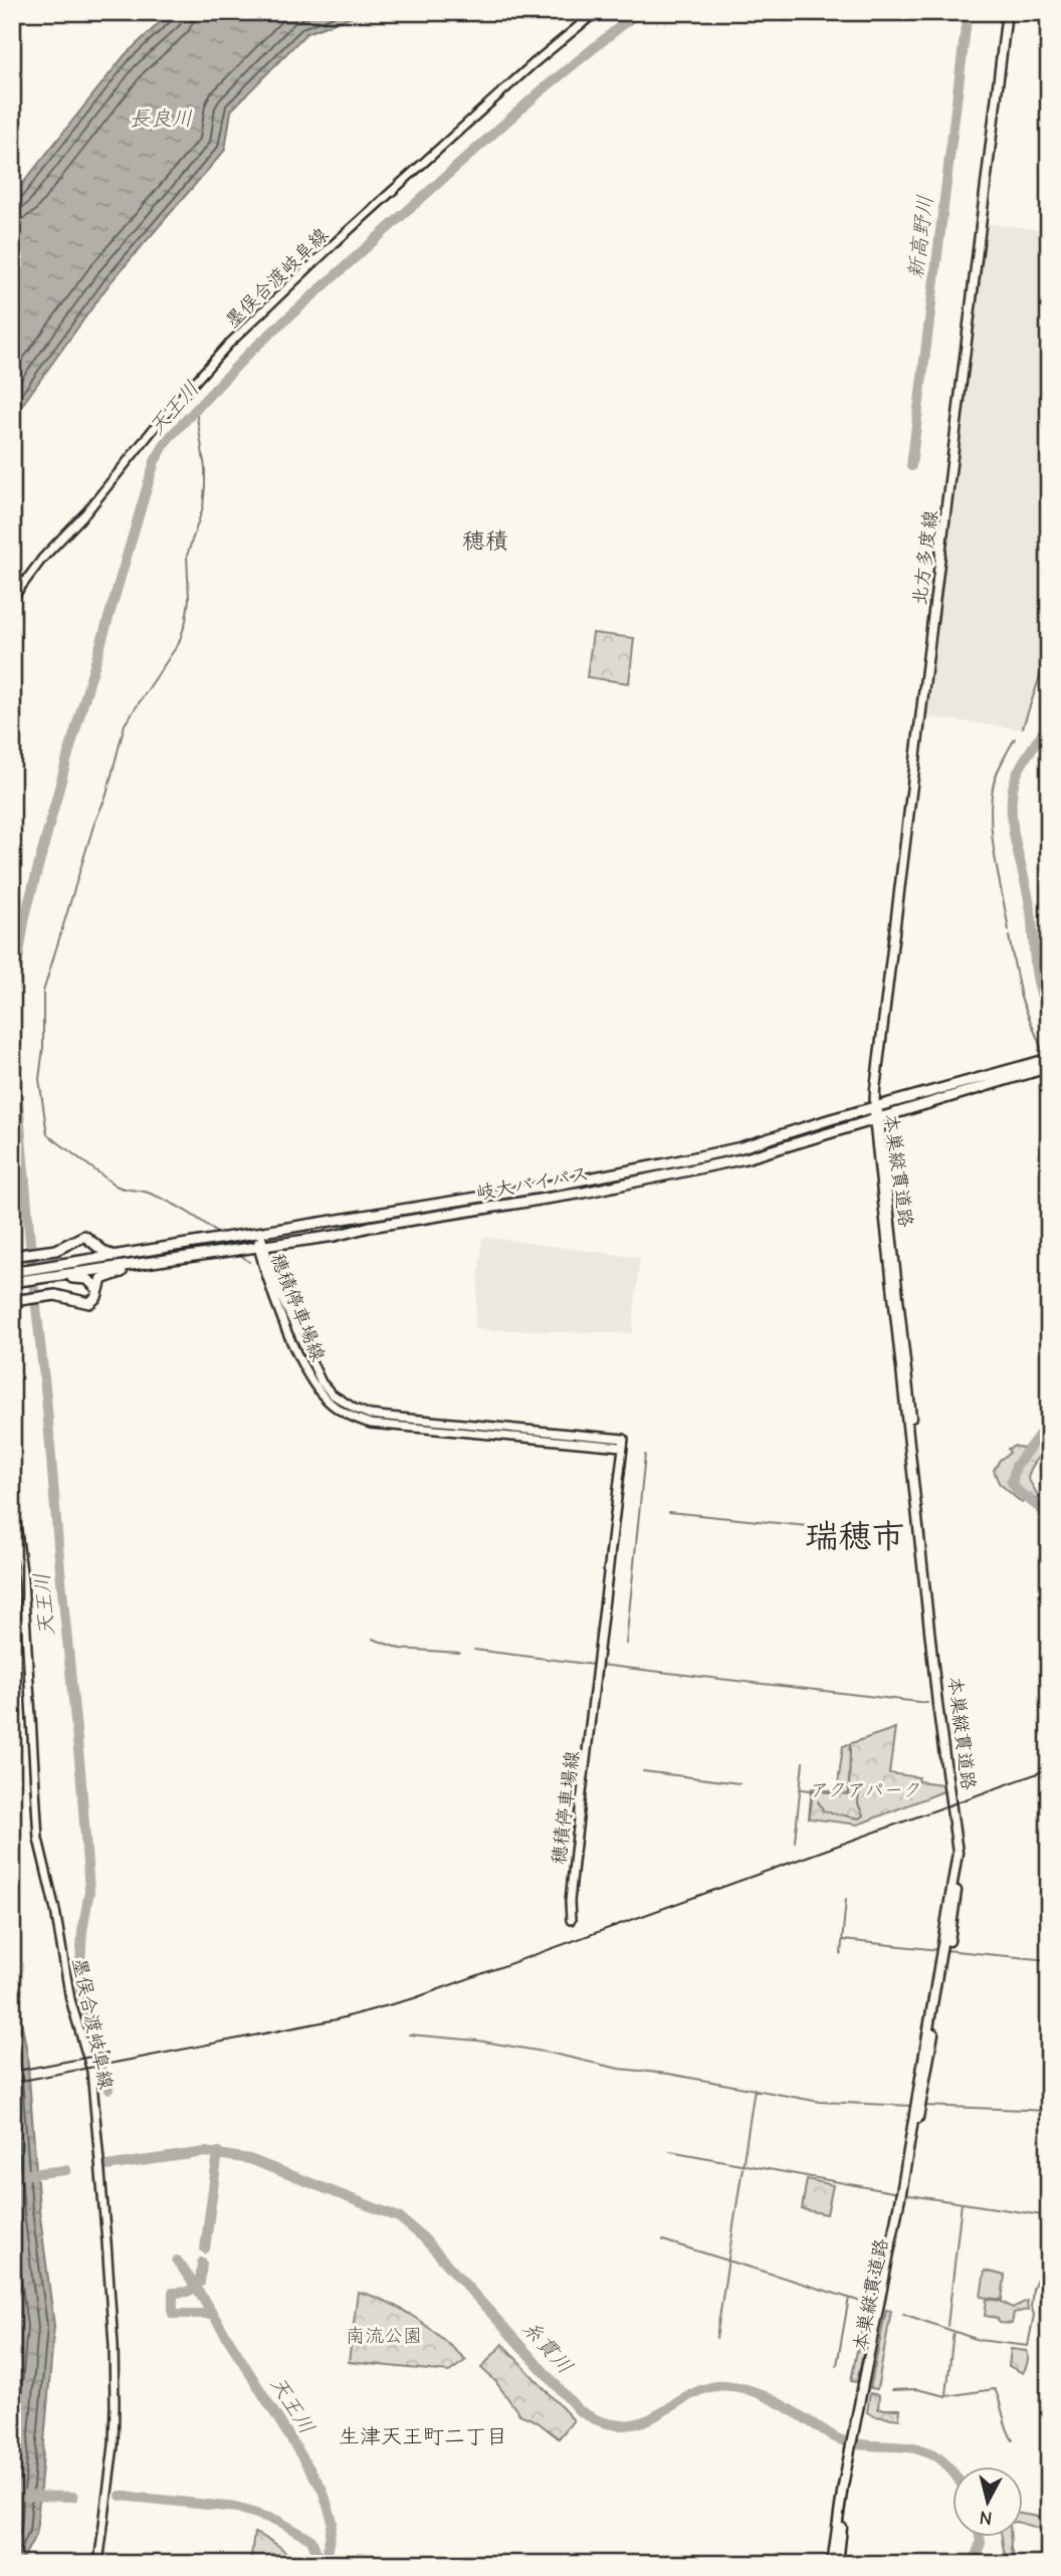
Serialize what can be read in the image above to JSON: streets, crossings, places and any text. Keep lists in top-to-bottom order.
{
  "streets": {
    "highway": ["岐大バイパス"],
    "main road": [
      "墨俣合渡岐阜線",
      "北方多度線",
      "本巣縦貫道路",
      "穂積停車場線"
    ]
  },
  "crossings": [
    ["北方多度線", "本巣縦貫道路"],
    ["北方多度線", "岐大バイパス"],
    ["本巣縦貫道路", "岐大バイパス"],
    ["岐大バイパス", "穂積停車場線"]
  ],
  "districts": ["穂積", "瑞穂市", "生津天王町二丁目"],
  "water": [
    "長良川",
    "新高野川",
    "天王川",
    "糸貫川"
  ],
  "parks": ["アクアパーク", "南流公園"],
  "north": "bottom"
}
